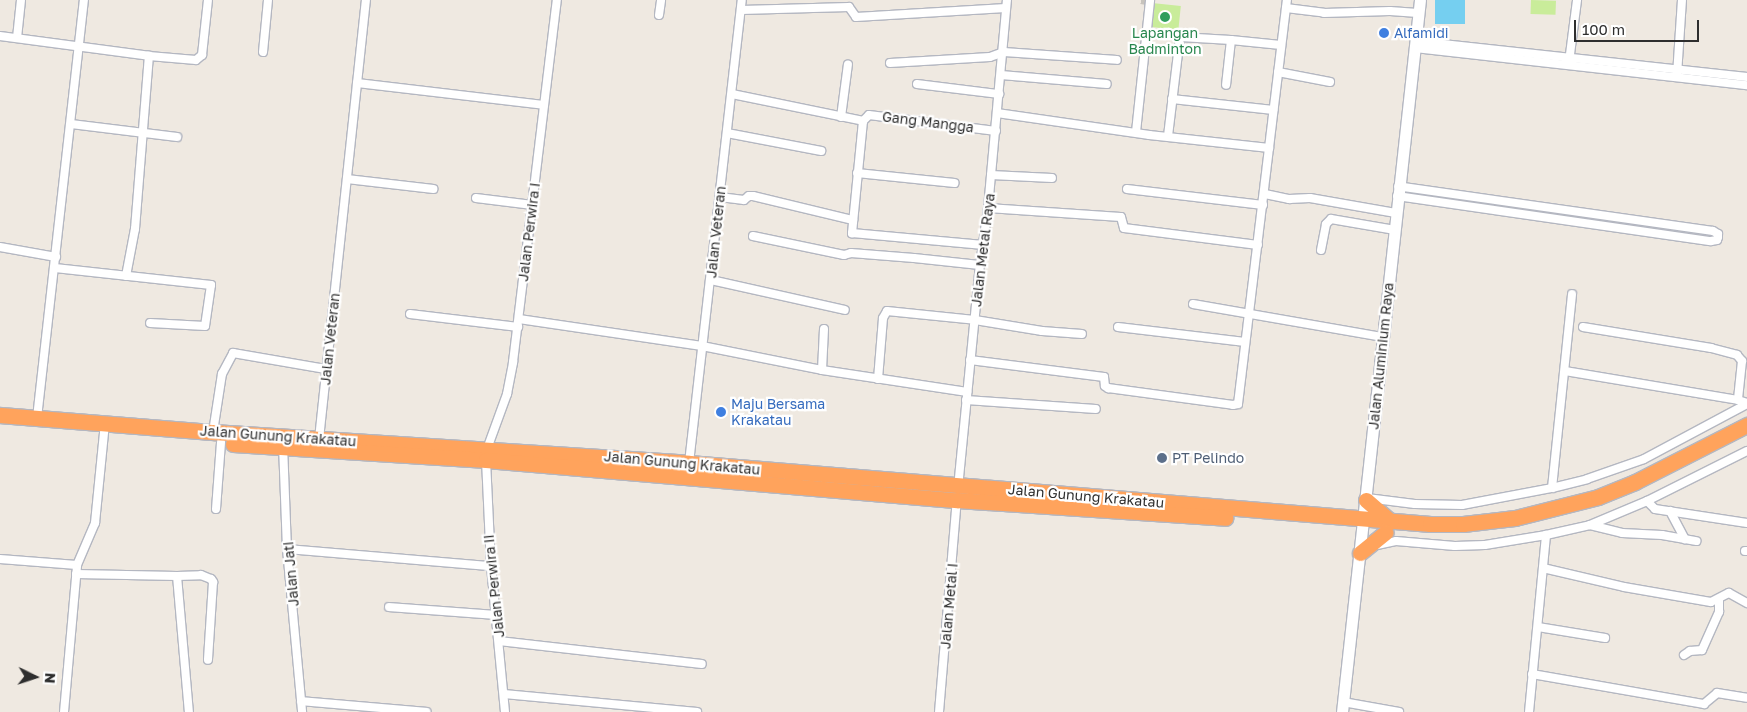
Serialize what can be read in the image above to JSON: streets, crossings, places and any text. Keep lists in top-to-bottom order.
{
  "streets": {
    "highway": ["Jalan Gunung Krakatau"],
    "main road": ["Jalan Aluminium Raya"],
    "street": [
      "Gang Mangga",
      "Jalan Perwira I",
      "Jalan Veteran",
      "Jalan Metal Raya",
      "Jalan Jati",
      "Jalan Perwira II",
      "Jalan Metal I"
    ]
  },
  "crossings": [
    ["Gang Mangga", "Jalan Metal Raya"],
    ["Jalan Perwira I", "Jalan Gunung Krakatau"],
    ["Jalan Perwira I", "Jalan Perwira II"],
    ["Jalan Veteran", "Jalan Gunung Krakatau"],
    ["Jalan Metal Raya", "Jalan Gunung Krakatau"],
    ["Jalan Metal Raya", "Jalan Metal I"],
    ["Jalan Aluminium Raya", "Jalan Gunung Krakatau"],
    ["Jalan Gunung Krakatau", "Jalan Jati"],
    ["Jalan Gunung Krakatau", "Jalan Perwira II"],
    ["Jalan Gunung Krakatau", "Jalan Metal I"]
  ],
  "places": [
    "Lapangan Badminton",
    "Alfamidi",
    "Maju Bersama Krakatau",
    "PT Pelindo"
  ],
  "scale_bar": "100 m",
  "north": "right"
}
